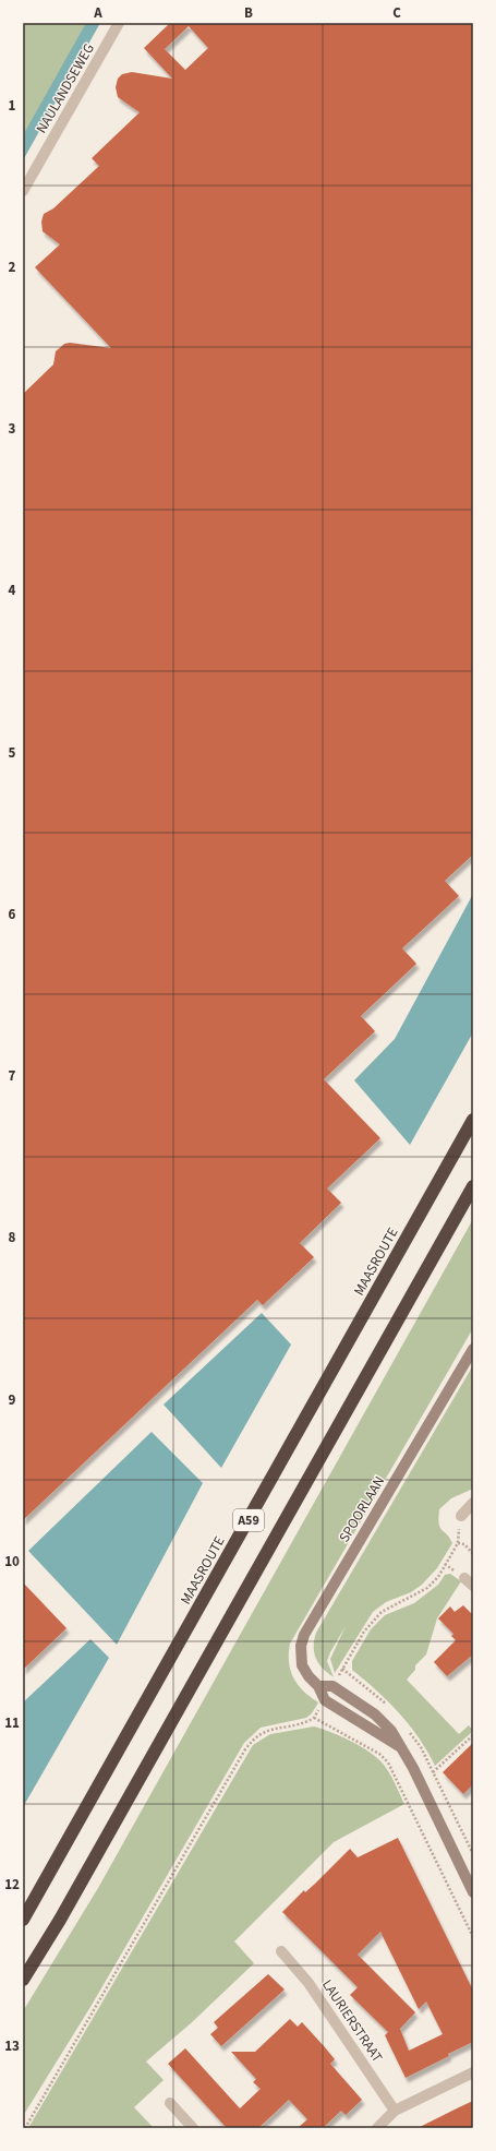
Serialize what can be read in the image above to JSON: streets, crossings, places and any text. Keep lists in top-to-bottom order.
{
  "streets": {
    "highway": ["MAASROUTE", "A59"],
    "main road": ["SPOORLAAN"],
    "street": ["NAULANDSEWEG", "LAURIERSTRAAT"]
  },
  "grid": {
    "columns": ["A", "B", "C"],
    "rows": [
      "1",
      "2",
      "3",
      "4",
      "5",
      "6",
      "7",
      "8",
      "9",
      "10",
      "11",
      "12",
      "13"
    ]
  }
}
